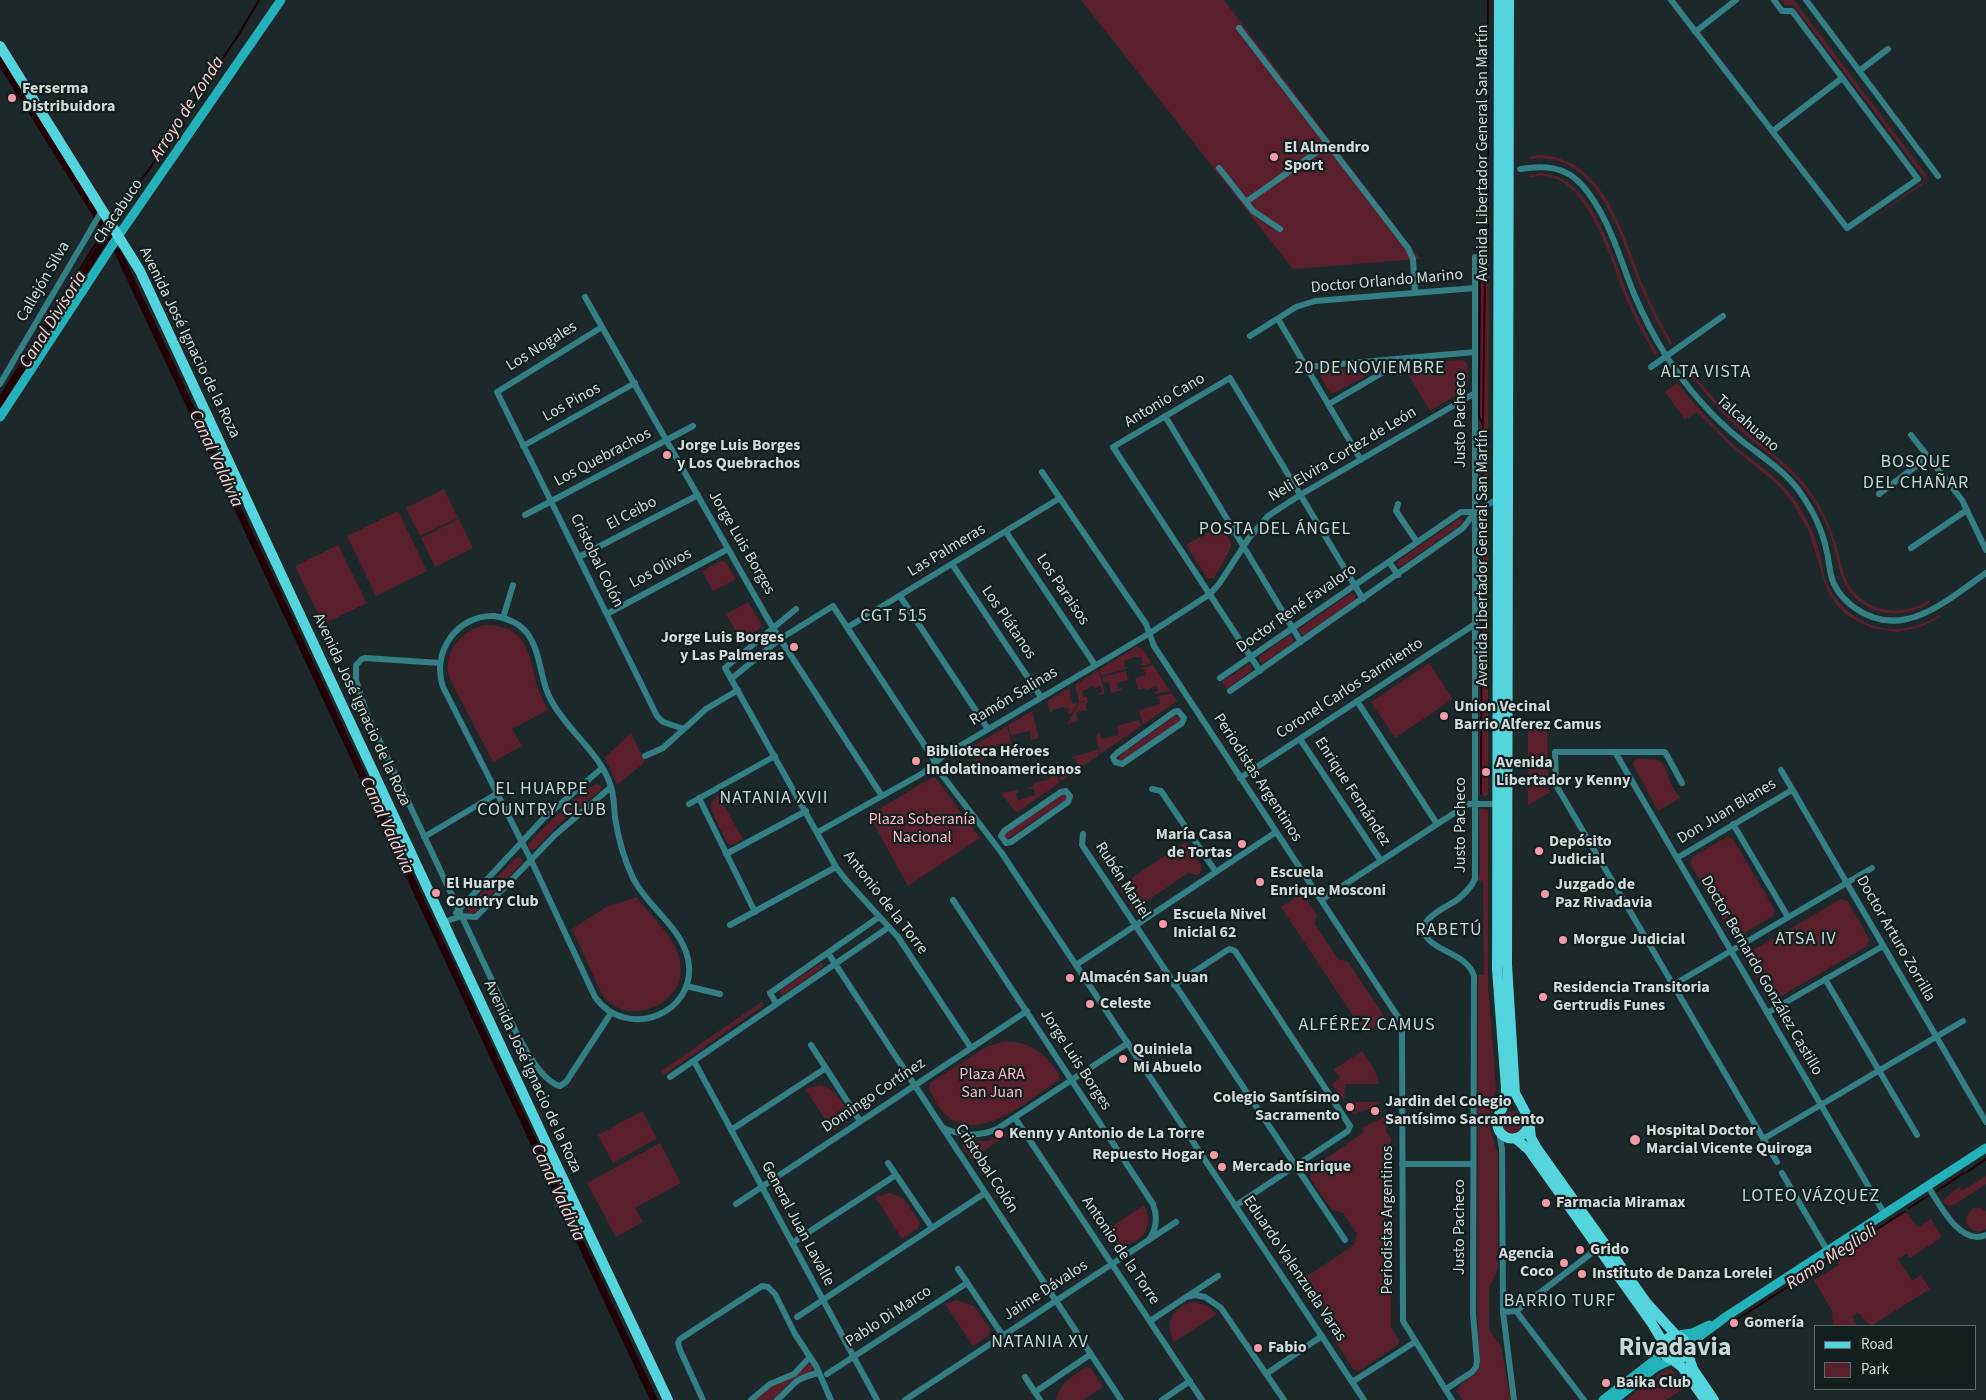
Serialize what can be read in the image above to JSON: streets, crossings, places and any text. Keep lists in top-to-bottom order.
{
  "streets": {
    "main road": ["Avenida Libertador General San Martín", "Chacabuco", "Avenida José Ignacio de la Roza"],
    "street": [
      "Callejón Silva",
      "Doctor Orlando Marino",
      "Los Nogales",
      "Antonio Cano",
      "Los Pinos",
      "Justo Pacheco",
      "Talcahuano",
      "Neli Elvira Cortez de León",
      "Los Quebrachos",
      "El Ceibo",
      "Jorge Luis Borges",
      "Las Palmeras",
      "Cristobal Colón",
      "Los Olivos",
      "Los Paraisos",
      "Doctor René Favaloro",
      "Los Plátanos",
      "Coronel Carlos Sarmiento",
      "Ramón Salinas",
      "Periodistas Argentinos",
      "Enrique Fernández",
      "Don Juan Blanes",
      "Rubén Mariel",
      "Antonio de la Torre",
      "Doctor Arturo Zorrilla",
      "Doctor Bernardo González Castillo",
      "Domingo Cortínez",
      "General Juan Lavalle",
      "Eduardo Valenzuela Varas",
      "Jaime Dávalos",
      "Pablo Di Marco"
    ]
  },
  "crossings": [
    ["Chacabuco", "Avenida José Ignacio de la Roza"],
    ["Callejón Silva", "Avenida José Ignacio de la Roza"],
    ["Doctor Orlando Marino", "Justo Pacheco"],
    ["Los Nogales", "Jorge Luis Borges"],
    ["Los Nogales", "Cristobal Colón"],
    ["Antonio Cano", "Neli Elvira Cortez de León"],
    ["Los Pinos", "Jorge Luis Borges"],
    ["Los Pinos", "Cristobal Colón"],
    ["Justo Pacheco", "Neli Elvira Cortez de León"],
    ["Justo Pacheco", "Doctor René Favaloro"],
    ["Justo Pacheco", "Coronel Carlos Sarmiento"],
    ["Justo Pacheco", "Periodistas Argentinos"],
    ["Neli Elvira Cortez de León", "Ramón Salinas"],
    ["Neli Elvira Cortez de León", "Periodistas Argentinos"],
    ["Los Quebrachos", "Jorge Luis Borges"],
    ["Los Quebrachos", "Cristobal Colón"],
    ["El Ceibo", "Jorge Luis Borges"],
    ["El Ceibo", "Cristobal Colón"],
    ["Jorge Luis Borges", "Los Olivos"],
    ["Jorge Luis Borges", "Ramón Salinas"],
    ["Jorge Luis Borges", "Antonio de la Torre"],
    ["Jorge Luis Borges", "Domingo Cortínez"],
    ["Jorge Luis Borges", "Eduardo Valenzuela Varas"],
    ["Jorge Luis Borges", "Jaime Dávalos"],
    ["Las Palmeras", "Los Paraisos"],
    ["Las Palmeras", "Los Plátanos"],
    ["Las Palmeras", "Periodistas Argentinos"],
    ["Las Palmeras", "Eduardo Valenzuela Varas"],
    ["Cristobal Colón", "Los Olivos"],
    ["Cristobal Colón", "Domingo Cortínez"],
    ["Cristobal Colón", "Jaime Dávalos"],
    ["Los Paraisos", "Ramón Salinas"],
    ["Los Plátanos", "Ramón Salinas"],
    ["Coronel Carlos Sarmiento", "Periodistas Argentinos"],
    ["Coronel Carlos Sarmiento", "Enrique Fernández"],
    ["Ramón Salinas", "Periodistas Argentinos"],
    ["Ramón Salinas", "Antonio de la Torre"],
    ["Ramón Salinas", "Eduardo Valenzuela Varas"],
    ["Don Juan Blanes", "Doctor Arturo Zorrilla"],
    ["Don Juan Blanes", "Doctor Bernardo González Castillo"],
    ["Antonio de la Torre", "Domingo Cortínez"],
    ["Antonio de la Torre", "Jaime Dávalos"],
    ["Domingo Cortínez", "General Juan Lavalle"],
    ["General Juan Lavalle", "Pablo Di Marco"]
  ],
  "districts": [
    "20 DE NOVIEMBRE",
    "ALTA VISTA",
    "BOSQUE DEL CHAÑAR",
    "POSTA DEL ÁNGEL",
    "CGT 515",
    "EL HUARPE COUNTRY CLUB",
    "NATANIA XVII",
    "RABETÚ",
    "ATSA IV",
    "ALFÉREZ CAMUS",
    "LOTEO VÁZQUEZ",
    "BARRIO TURF",
    "NATANIA XV",
    "Rivadavia"
  ],
  "water": [
    "Arroyo de Zonda",
    "Canal Divisoria",
    "Canal Valdivia",
    "Ramo Meglioli"
  ],
  "parks": ["Plaza Soberanía Nacional", "Plaza ARA San Juan"],
  "places": [
    "Ferserma Distribuidora",
    "El Almendro Sport",
    "Jorge Luis Borges y Los Quebrachos",
    "Jorge Luis Borges y Las Palmeras",
    "Union Vecinal Barrio Alferez Camus",
    "Biblioteca Héroes Indolatinoamericanos",
    "Avenida Libertador y Kenny",
    "María Casa de Tortas",
    "Depósito Judicial",
    "Escuela Enrique Mosconi",
    "El Huarpe Country Club",
    "Juzgado de Paz Rivadavia",
    "Escuela Nivel Inicial 62",
    "Morgue Judicial",
    "Almacén San Juan",
    "Residencia Transitoria Gertrudis Funes",
    "Celeste",
    "Quiniela Mi Abuelo",
    "Colegio Santísimo Sacramento",
    "Jardin del Colegio Santísimo Sacramento",
    "Kenny y Antonio de La Torre",
    "Hospital Doctor Marcial Vicente Quiroga",
    "Repuesto Hogar",
    "Mercado Enrique",
    "Farmacia Miramax",
    "Grido",
    "Agencia Coco",
    "Instituto de Danza Lorelei",
    "Gomería",
    "Fabio",
    "Baika Club"
  ],
  "legend": ["Road", "Park"]
}
